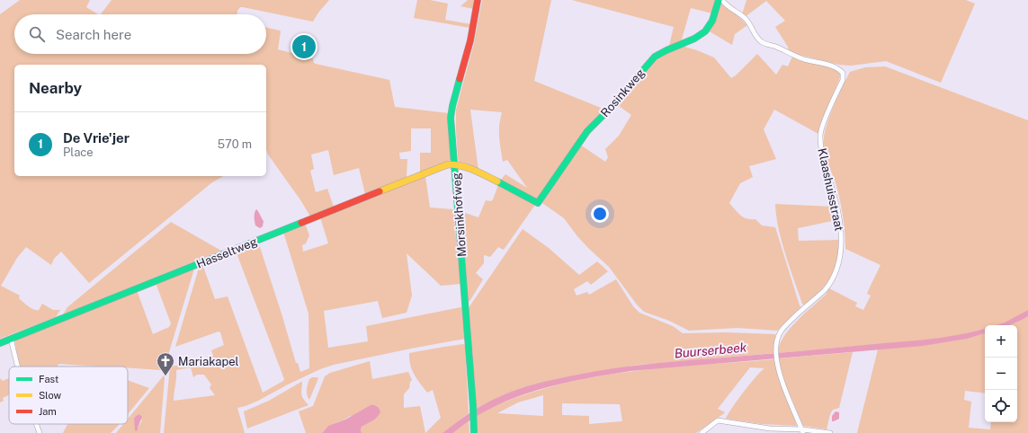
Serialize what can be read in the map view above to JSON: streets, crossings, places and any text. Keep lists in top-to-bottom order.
{
  "streets": {
    "street": [
      "Rosinkweg",
      "Klaashuisstraat",
      "Morsinkhofweg",
      "Hasseltweg"
    ]
  },
  "crossings": [
    ["Rosinkweg", "Morsinkhofweg"],
    ["Rosinkweg", "Hasseltweg"],
    ["Morsinkhofweg", "Hasseltweg"]
  ],
  "water": ["Buurserbeek"],
  "places": {
    "church": ["Mariakapel"]
  },
  "legend": ["Fast", "Slow", "Jam"],
  "page": {
    "search": "Search here",
    "pins": "1",
    "heading": "Nearby",
    "list": [
      {
        "mark": "1",
        "name": "De Vrie'jer",
        "note": "Place",
        "value": "570 m"
      }
    ],
    "map_buttons": ["+", "−"]
  }
}
